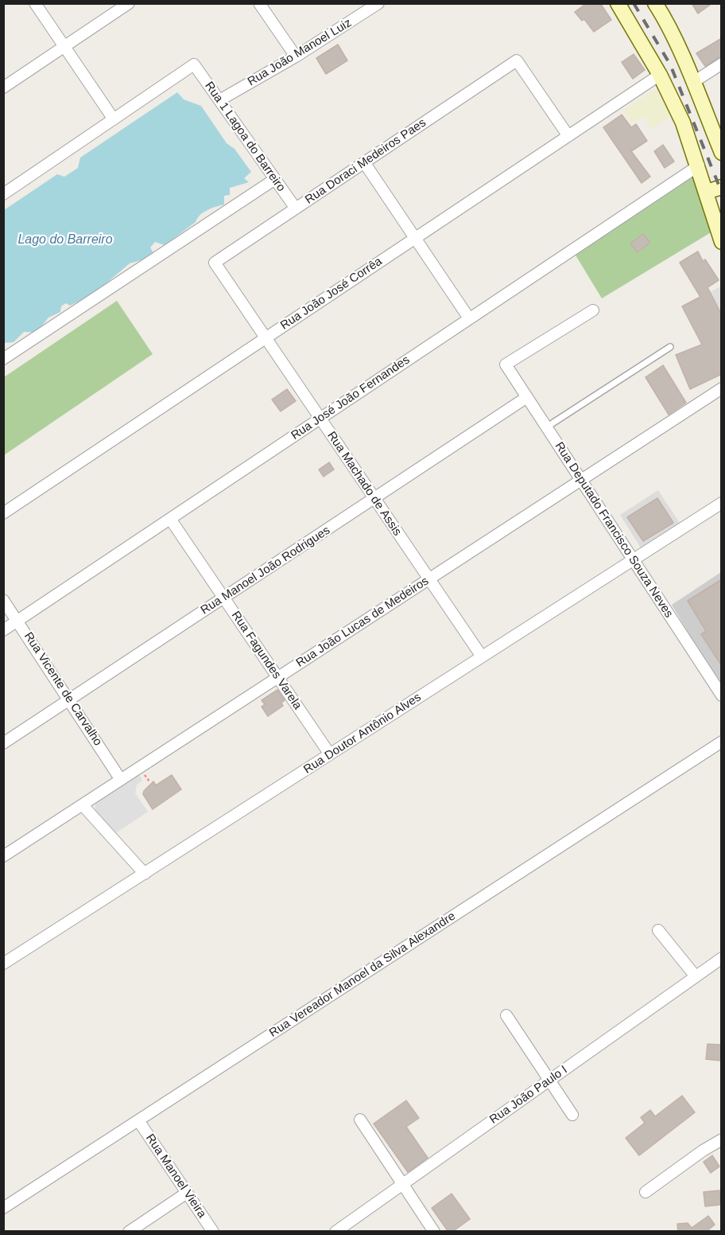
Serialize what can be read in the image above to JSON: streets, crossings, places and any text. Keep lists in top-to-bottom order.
{
  "streets": {
    "street": [
      "Rua João Manoel Luiz",
      "Rua 1 Lagoa do Barreiro",
      "Rua Doraci Medeiros Paes",
      "Rua João José Corrêa",
      "Rua José João Fernandes",
      "Rua Machado de Assis",
      "Rua Deputado Francisco Souza Neves",
      "Rua Manoel João Rodrigues",
      "Rua João Lucas de Medeiros",
      "Rua Fagundes Varela",
      "Rua Vicente de Carvalho",
      "Rua Doutor Antônio Alves",
      "Rua Vereador Manoel da Silva Alexandre",
      "Rua João Paulo I",
      "Rua Manoel Vieira"
    ]
  },
  "crossings": [
    ["Rua João Manoel Luiz", "Rua 1 Lagoa do Barreiro"],
    ["Rua 1 Lagoa do Barreiro", "Rua Doraci Medeiros Paes"],
    ["Rua Doraci Medeiros Paes", "Rua João José Corrêa"],
    ["Rua Doraci Medeiros Paes", "Rua Machado de Assis"],
    ["Rua João José Corrêa", "Rua Machado de Assis"],
    ["Rua José João Fernandes", "Rua Machado de Assis"],
    ["Rua José João Fernandes", "Rua Fagundes Varela"],
    ["Rua José João Fernandes", "Rua Vicente de Carvalho"],
    ["Rua Machado de Assis", "Rua Manoel João Rodrigues"],
    ["Rua Machado de Assis", "Rua João Lucas de Medeiros"],
    ["Rua Machado de Assis", "Rua Doutor Antônio Alves"],
    ["Rua Deputado Francisco Souza Neves", "Rua Manoel João Rodrigues"],
    ["Rua Deputado Francisco Souza Neves", "Rua João Lucas de Medeiros"],
    ["Rua Deputado Francisco Souza Neves", "Rua Doutor Antônio Alves"],
    ["Rua Manoel João Rodrigues", "Rua Fagundes Varela"],
    ["Rua Manoel João Rodrigues", "Rua Vicente de Carvalho"],
    ["Rua João Lucas de Medeiros", "Rua Fagundes Varela"],
    ["Rua João Lucas de Medeiros", "Rua Vicente de Carvalho"],
    ["Rua Fagundes Varela", "Rua Doutor Antônio Alves"],
    ["Rua Vereador Manoel da Silva Alexandre", "Rua Manoel Vieira"]
  ],
  "water": ["Lago do Barreiro"]
}
